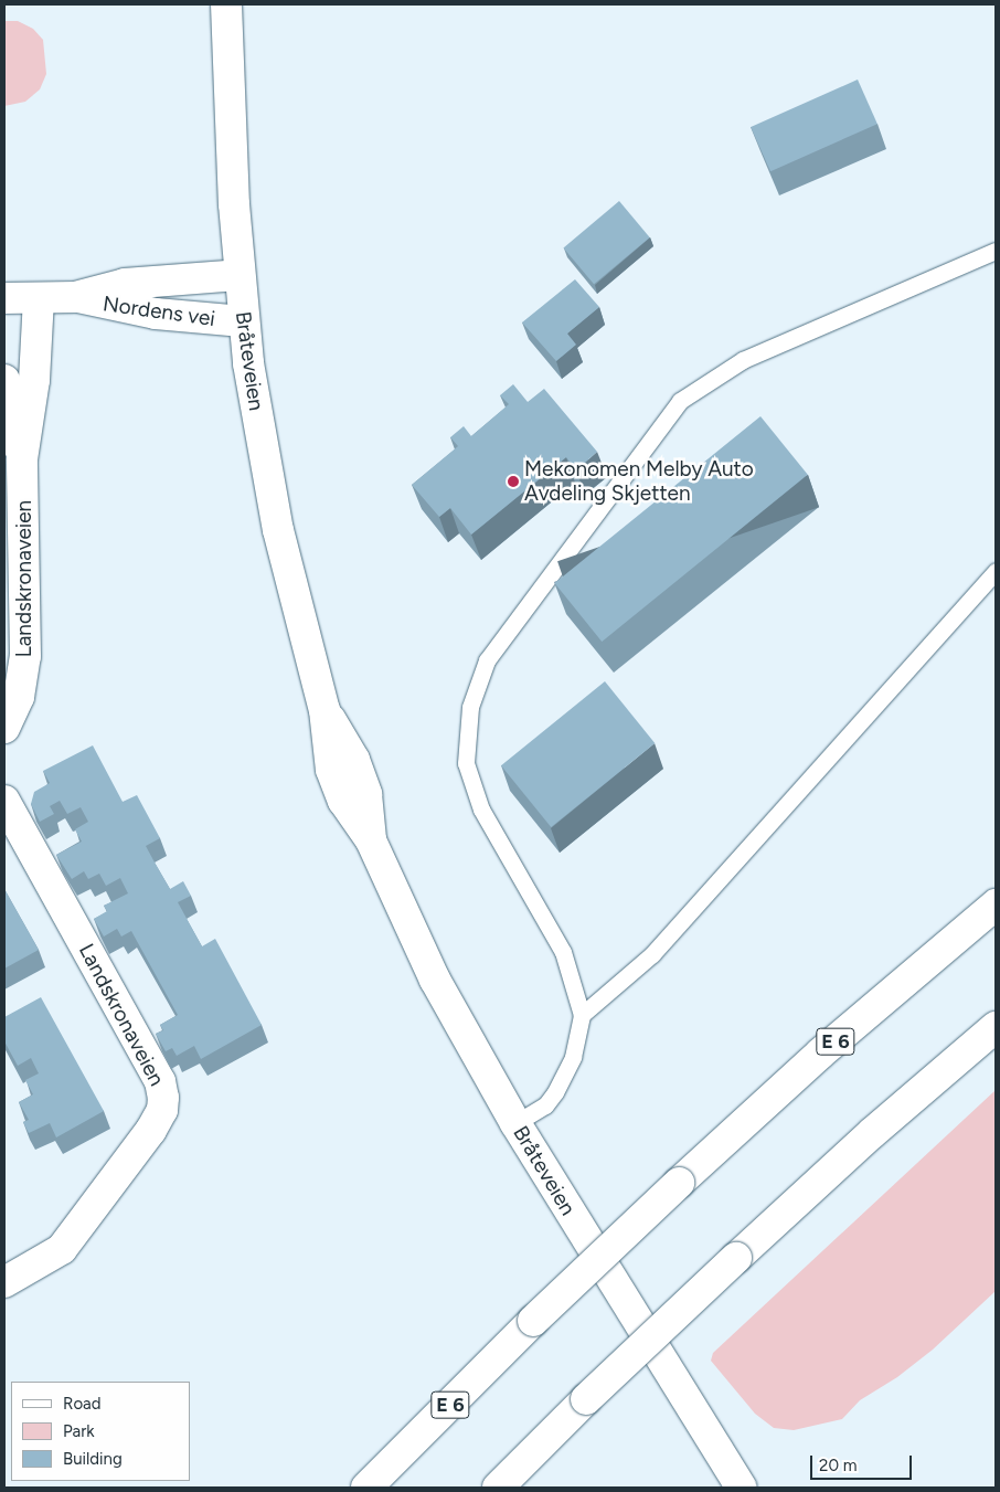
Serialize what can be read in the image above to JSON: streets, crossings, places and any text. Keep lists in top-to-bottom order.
{
  "streets": {
    "main road": [
      "Nordens vei",
      "Bråteveien",
      "Landskronaveien",
      "E 6"
    ]
  },
  "crossings": [
    ["Nordens vei", "Bråteveien"],
    ["Nordens vei", "Landskronaveien"]
  ],
  "places": ["Mekonomen Melby Auto Avdeling Skjetten"],
  "legend": ["Road", "Park", "Building"],
  "scale_bar": "20 m"
}
